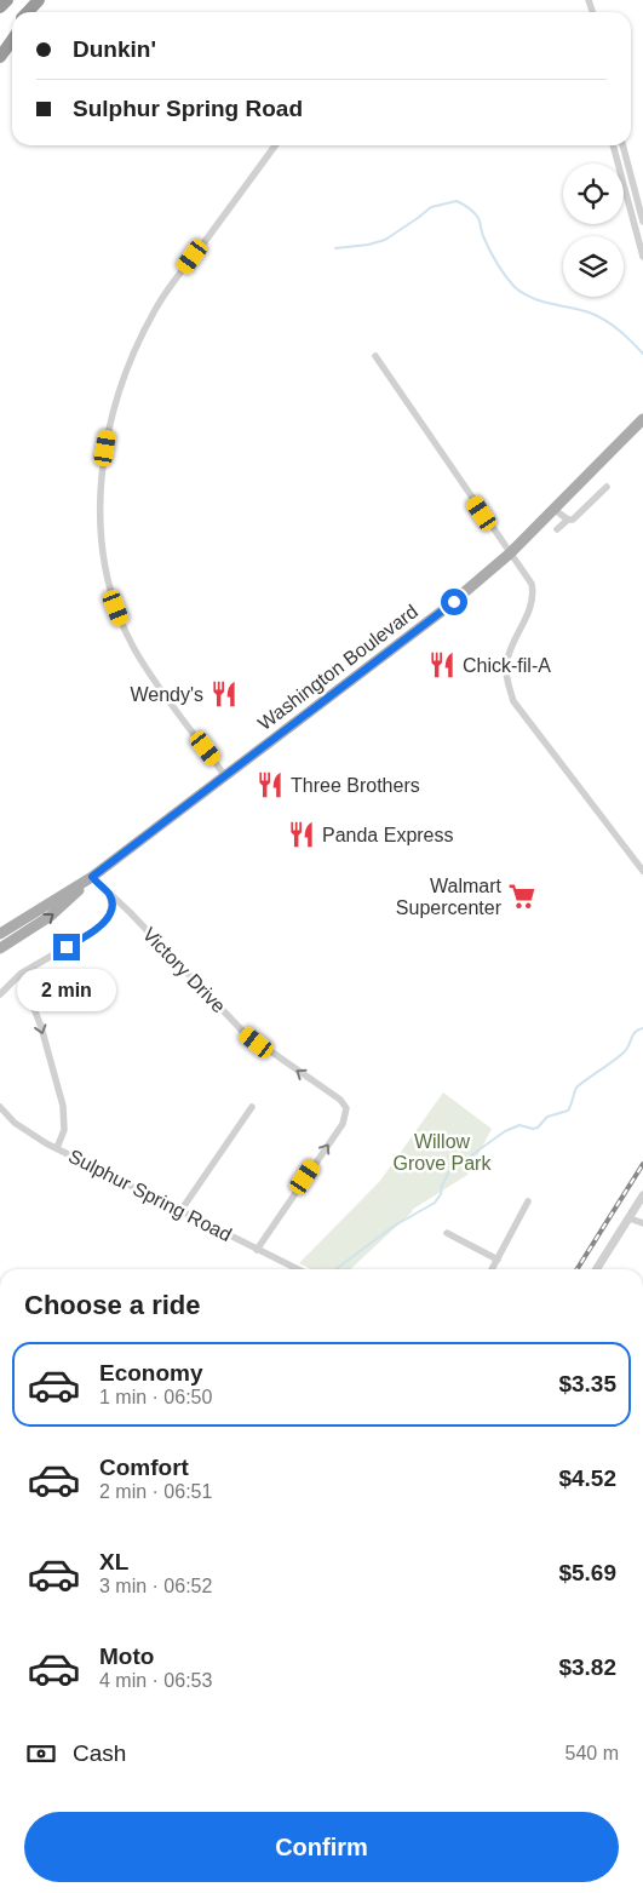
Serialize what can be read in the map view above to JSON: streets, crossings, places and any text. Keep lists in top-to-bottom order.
{
  "streets": {
    "main road": ["Washington Boulevard"],
    "street": ["Victory Drive", "Sulphur Spring Road"]
  },
  "crossings": [
    ["Victory Drive", "Sulphur Spring Road"]
  ],
  "parks": ["Willow Grove Park"],
  "places": {
    "restaurant": [
      "Chick-fil-A",
      "Wendy's",
      "Three Brothers",
      "Panda Express"
    ],
    "supermarket": ["Walmart Supercenter"]
  },
  "page": {
    "banner": ["Dunkin'", "Sulphur Spring Road"],
    "bubble": "2 min",
    "heading": "Choose a ride",
    "list": [
      {
        "name": "Economy",
        "note": "1 min · 06:50",
        "value": "$3.35"
      },
      {
        "name": "Comfort",
        "note": "2 min · 06:51",
        "value": "$4.52"
      },
      {
        "name": "XL",
        "note": "3 min · 06:52",
        "value": "$5.69"
      },
      {
        "name": "Moto",
        "note": "4 min · 06:53",
        "value": "$3.82"
      }
    ],
    "pay": ["Cash", "540 m"],
    "buttons": "Confirm"
  }
}
